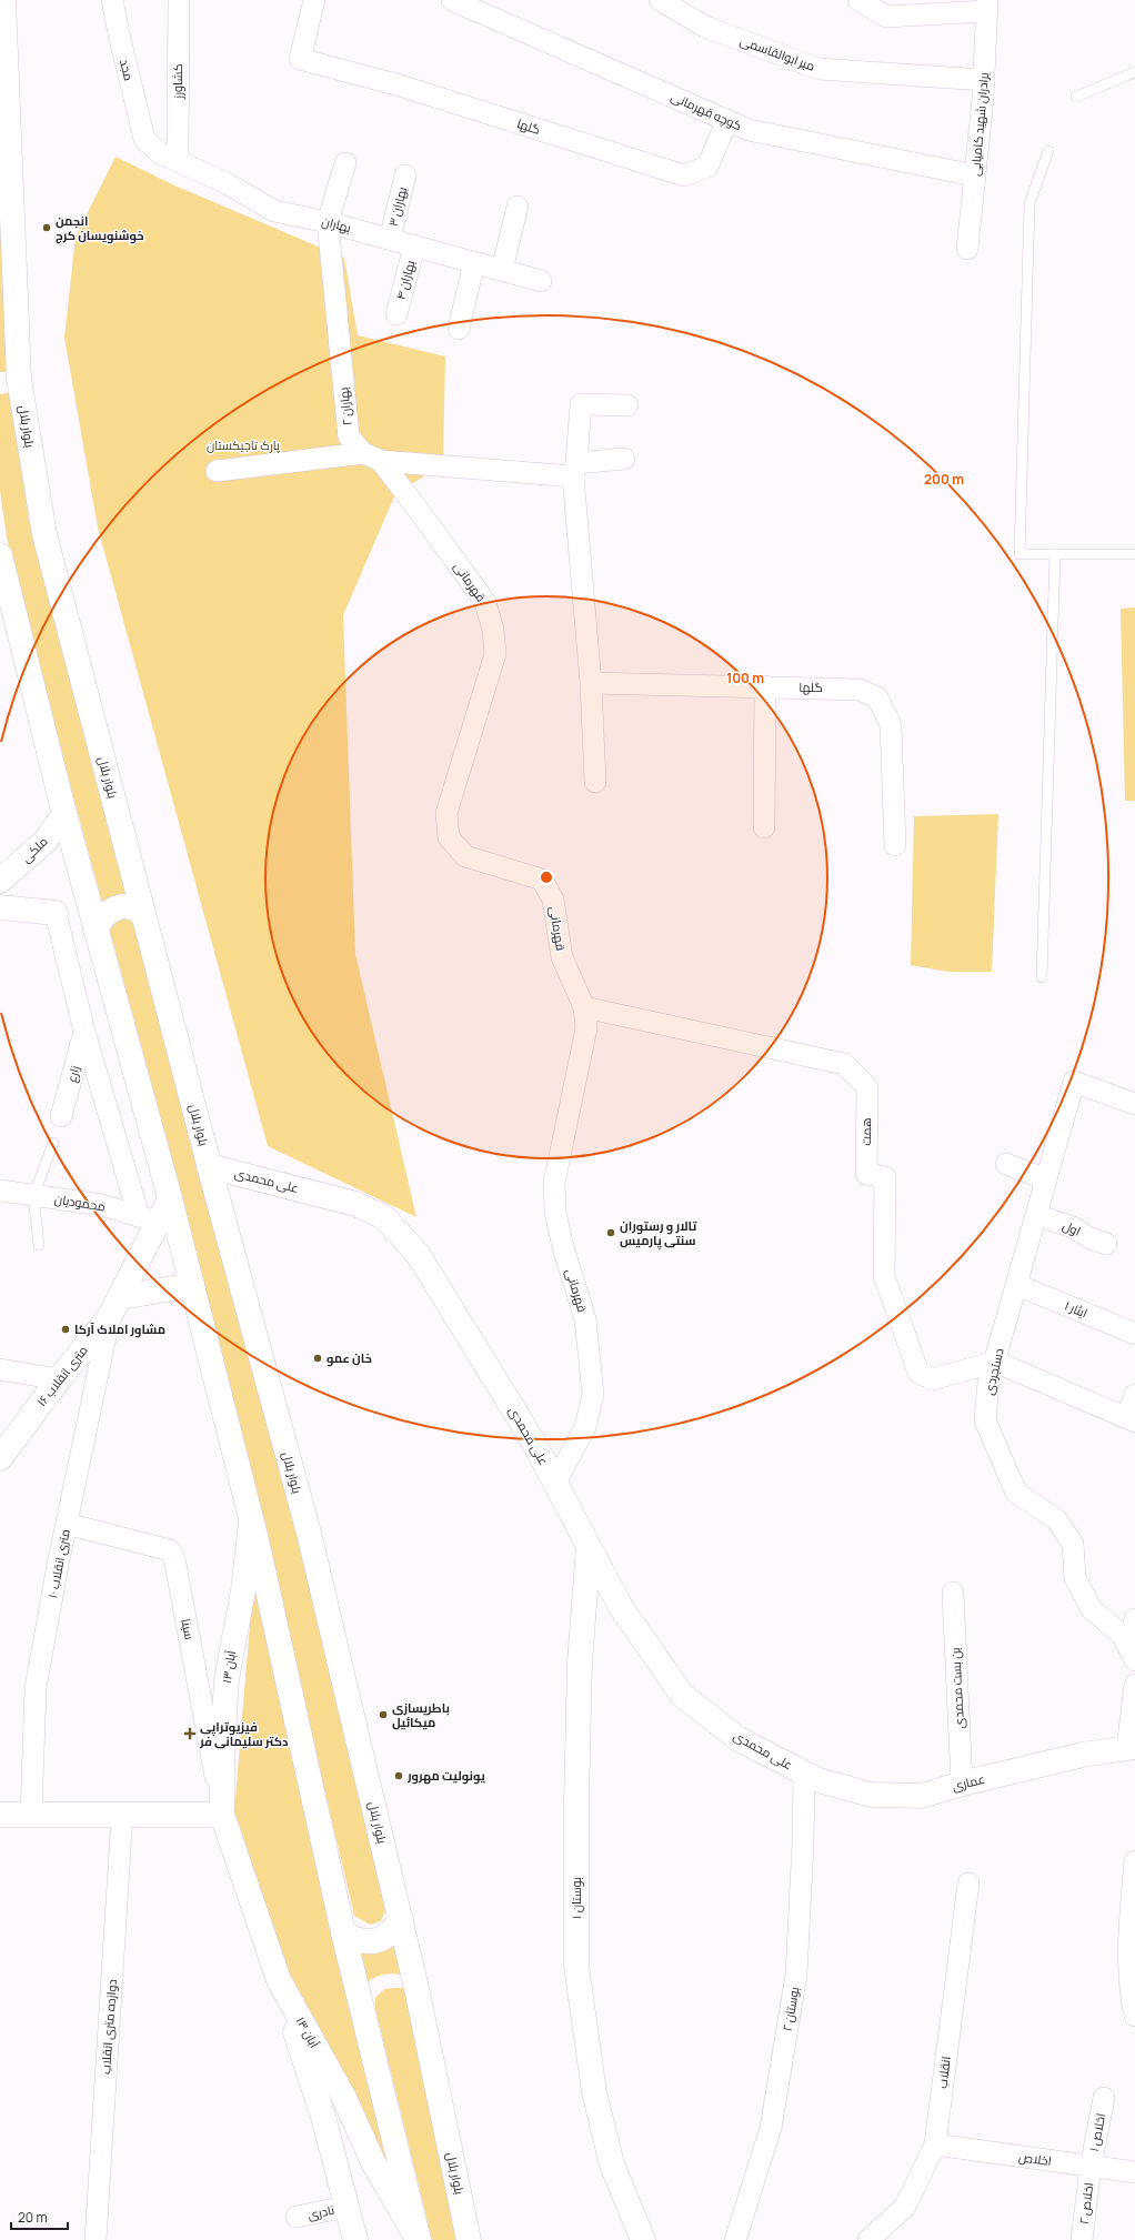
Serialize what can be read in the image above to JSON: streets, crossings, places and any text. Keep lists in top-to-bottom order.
{
  "streets": {
    "main road": [
      "بلوار بلال",
      "ملکی",
      "علی محمدی",
      "۱۶ متری انقلاب",
      "۱۳ آبان",
      "عماری",
      "بوستان ۱"
    ],
    "street": [
      "میر ابوالقاسمی",
      "مجد",
      "کشاورز",
      "کوچه قهرمانی",
      "برادران شهید کامیابی",
      "گلها",
      "بهاران ۳",
      "بهاران",
      "بهاران ۴",
      "بهاران ۲",
      "قهرمانی",
      "زارع",
      "همت",
      "محمودیان",
      "اول",
      "۱ ایثار",
      "دستجردی",
      "۱۰ متری انقلاب",
      "سینا",
      "بن بست محمدی",
      "بوستان ۲",
      "دوازده متری انقلاب",
      "انقلاب",
      "اخلاص ۱",
      "اخلاص",
      "اخلاص ۲",
      "نادری"
    ]
  },
  "crossings": [
    ["میر ابوالقاسمی", "برادران شهید کامیابی"],
    ["مجد", "بهاران"],
    ["کشاورز", "بهاران"],
    ["کوچه قهرمانی", "برادران شهید کامیابی"],
    ["کوچه قهرمانی", "گلها"],
    ["بهاران ۳", "بهاران"],
    ["بهاران", "بهاران ۴"],
    ["بهاران", "بهاران ۲"],
    ["بهاران ۲", "قهرمانی"],
    ["بلوار بلال", "علی محمدی"],
    ["قهرمانی", "همت"],
    ["قهرمانی", "علی محمدی"],
    ["همت", "دستجردی"],
    ["علی محمدی", "عماری"],
    ["علی محمدی", "بوستان ۱"],
    ["علی محمدی", "بوستان ۲"],
    ["محمودیان", "۱۶ متری انقلاب"],
    ["اول", "دستجردی"],
    ["۱ ایثار", "دستجردی"],
    ["۱۶ متری انقلاب", "۱۰ متری انقلاب"],
    ["۱۰ متری انقلاب", "سینا"],
    ["سینا", "۱۳ آبان"],
    ["بن بست محمدی", "عماری"],
    ["عماری", "بوستان ۲"],
    ["انقلاب", "اخلاص"],
    ["اخلاص ۱", "اخلاص"],
    ["اخلاص ۱", "اخلاص ۲"],
    ["اخلاص", "اخلاص ۲"]
  ],
  "parks": ["پارک تاجیکستان"],
  "places": {
    "other": [
      "انجمن خوشنویسان کرج",
      "تالار و رستوران سنتی پارمیس",
      "مشاور املاک آرکا",
      "خان عمو",
      "باطریسازی میکائیل",
      "یونولیت مهرور"
    ],
    "health": ["فیزیوتراپی دکتر سلیمانی فر"]
  },
  "scale_bar": "20 m",
  "rings": ["200 m", "100 m"]
}
